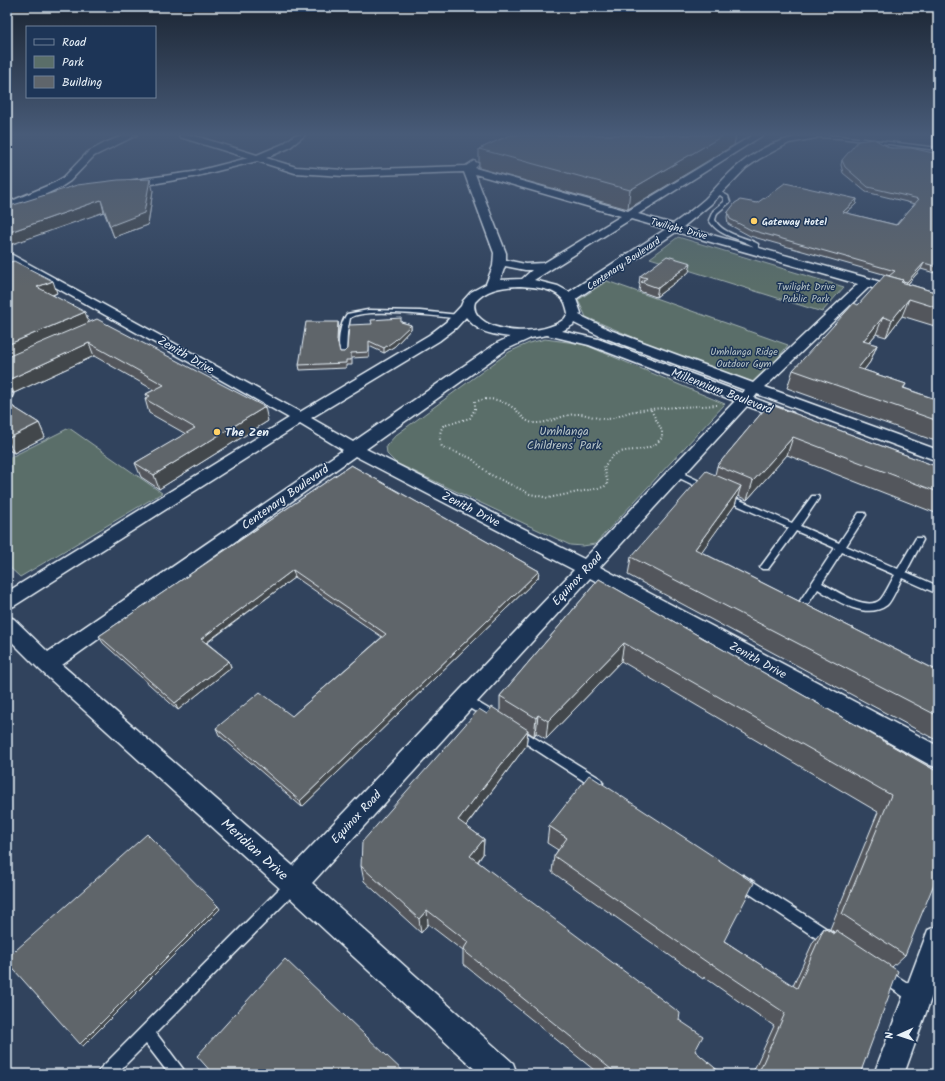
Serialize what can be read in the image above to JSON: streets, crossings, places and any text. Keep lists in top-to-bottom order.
{
  "streets": {
    "street": [
      "Twilight Drive",
      "Centenary Boulevard",
      "Zenith Drive",
      "Millennium Boulevard",
      "Equinox Road",
      "Meridian Drive"
    ]
  },
  "crossings": [
    ["Twilight Drive", "Centenary Boulevard"],
    ["Twilight Drive", "Equinox Road"],
    ["Centenary Boulevard", "Zenith Drive"],
    ["Centenary Boulevard", "Meridian Drive"],
    ["Zenith Drive", "Equinox Road"],
    ["Millennium Boulevard", "Equinox Road"],
    ["Equinox Road", "Meridian Drive"]
  ],
  "parks": ["Twilight Drive Public Park", "Umhlanga Ridge Outdoor Gym", "Umhlanga Childrens' Park"],
  "places": ["Gateway Hotel", "The Zen"],
  "legend": ["Road", "Park", "Building"],
  "north": "left"
}
